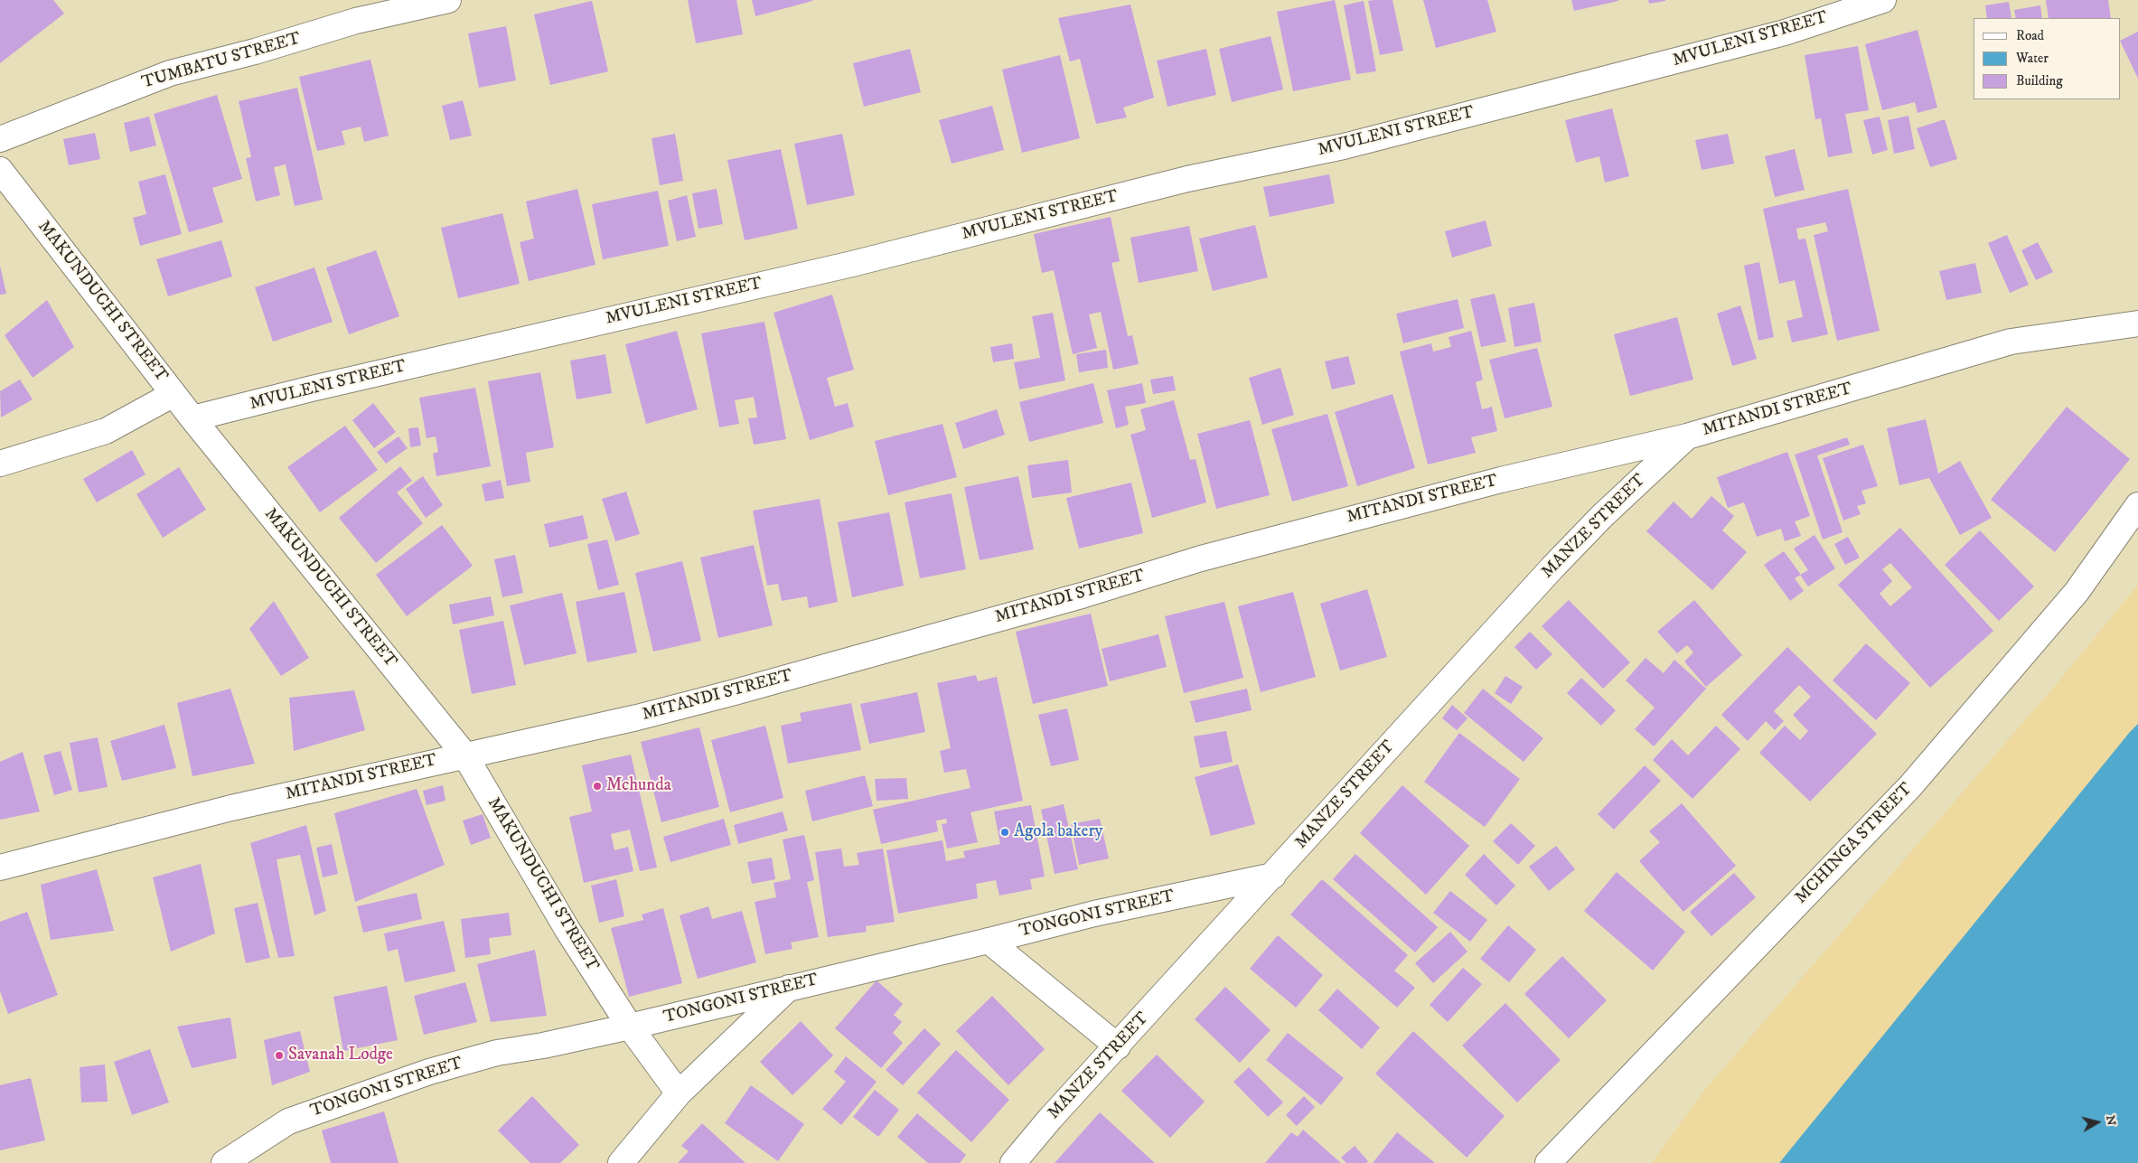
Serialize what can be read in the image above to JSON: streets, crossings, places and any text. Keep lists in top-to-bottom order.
{
  "streets": {
    "street": [
      "MVULENI STREET",
      "TUMBATU STREET",
      "MAKUNDUCHI STREET",
      "MITANDI STREET",
      "MANZE STREET",
      "MCHINGA STREET",
      "TONGONI STREET"
    ]
  },
  "crossings": [
    ["MVULENI STREET", "MAKUNDUCHI STREET"],
    ["MAKUNDUCHI STREET", "MITANDI STREET"],
    ["MAKUNDUCHI STREET", "TONGONI STREET"],
    ["MITANDI STREET", "MANZE STREET"],
    ["MANZE STREET", "TONGONI STREET"]
  ],
  "places": ["Mchunda", "Agola bakery", "Savanah Lodge"],
  "legend": ["Road", "Water", "Building"],
  "north": "right"
}
